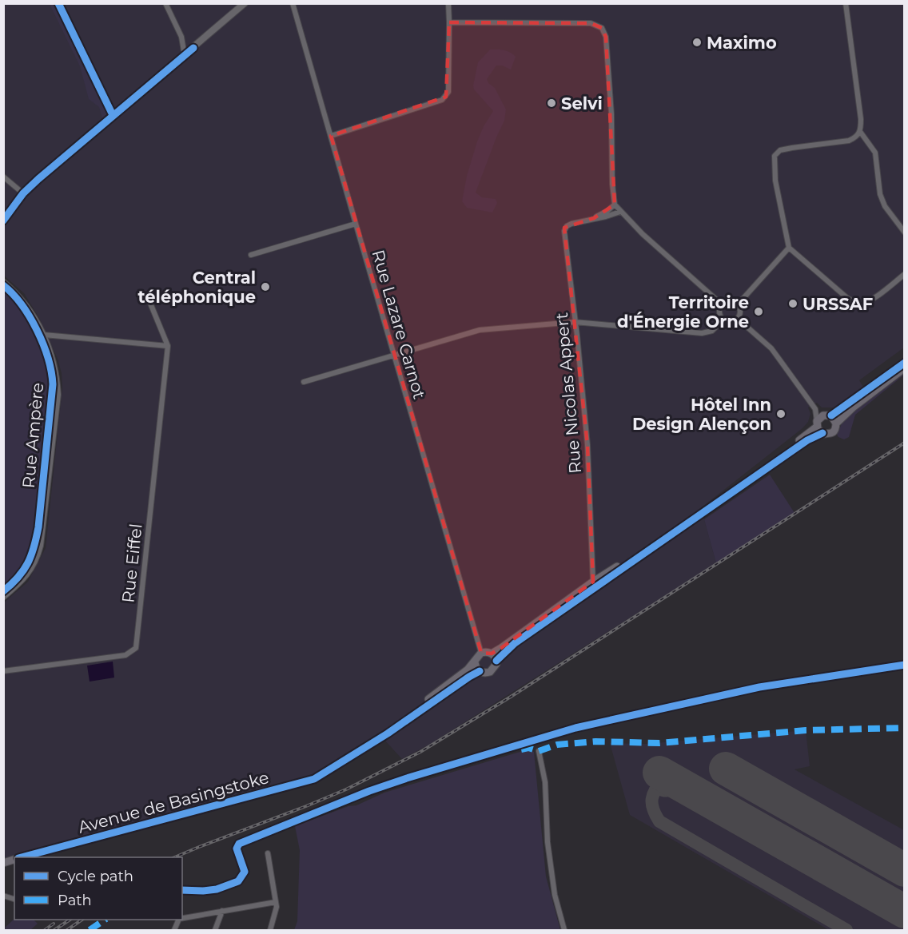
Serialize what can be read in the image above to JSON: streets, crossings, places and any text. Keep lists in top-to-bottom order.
{
  "streets": {
    "main road": ["Avenue de Basingstoke"],
    "street": [
      "Rue Lazare Carnot",
      "Rue Nicolas Appert",
      "Rue Ampère",
      "Rue Eiffel"
    ]
  },
  "crossings": [
    ["Rue Lazare Carnot", "Avenue de Basingstoke"]
  ],
  "places": [
    "Maximo",
    "Selvi",
    "Central téléphonique",
    "URSSAF",
    "Territoire d'Énergie Orne",
    "Hôtel Inn Design Alençon"
  ],
  "legend": ["Cycle path", "Path"]
}
